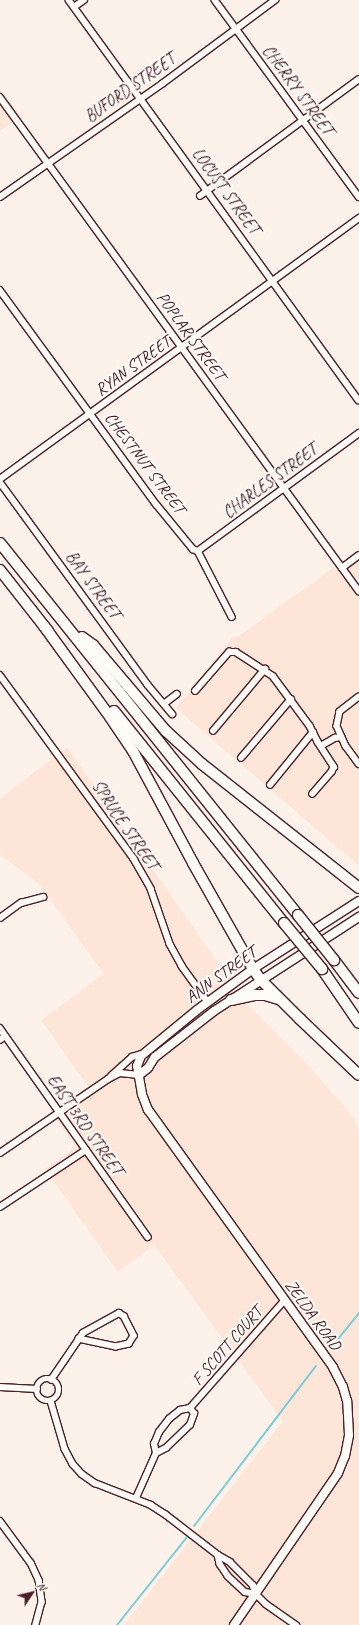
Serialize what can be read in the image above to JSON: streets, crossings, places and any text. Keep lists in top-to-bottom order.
{
  "streets": {
    "main road": ["ANN STREET", "ZELDA ROAD"],
    "street": [
      "BUFORD STREET",
      "CHERRY STREET",
      "LOCUST STREET",
      "POPLAR STREET",
      "RYAN STREET",
      "CHESTNUT STREET",
      "CHARLES STREET",
      "BAY STREET",
      "SPRUCE STREET",
      "EAST 3RD STREET",
      "F SCOTT COURT"
    ]
  },
  "crossings": [
    ["BUFORD STREET", "CHERRY STREET"],
    ["BUFORD STREET", "LOCUST STREET"],
    ["BUFORD STREET", "POPLAR STREET"],
    ["LOCUST STREET", "RYAN STREET"],
    ["POPLAR STREET", "RYAN STREET"],
    ["POPLAR STREET", "CHARLES STREET"],
    ["RYAN STREET", "CHESTNUT STREET"],
    ["RYAN STREET", "BAY STREET"],
    ["CHESTNUT STREET", "CHARLES STREET"],
    ["SPRUCE STREET", "ANN STREET"],
    ["ANN STREET", "EAST 3RD STREET"],
    ["ANN STREET", "ZELDA ROAD"],
    ["ZELDA ROAD", "F SCOTT COURT"]
  ],
  "north": "top right"
}
